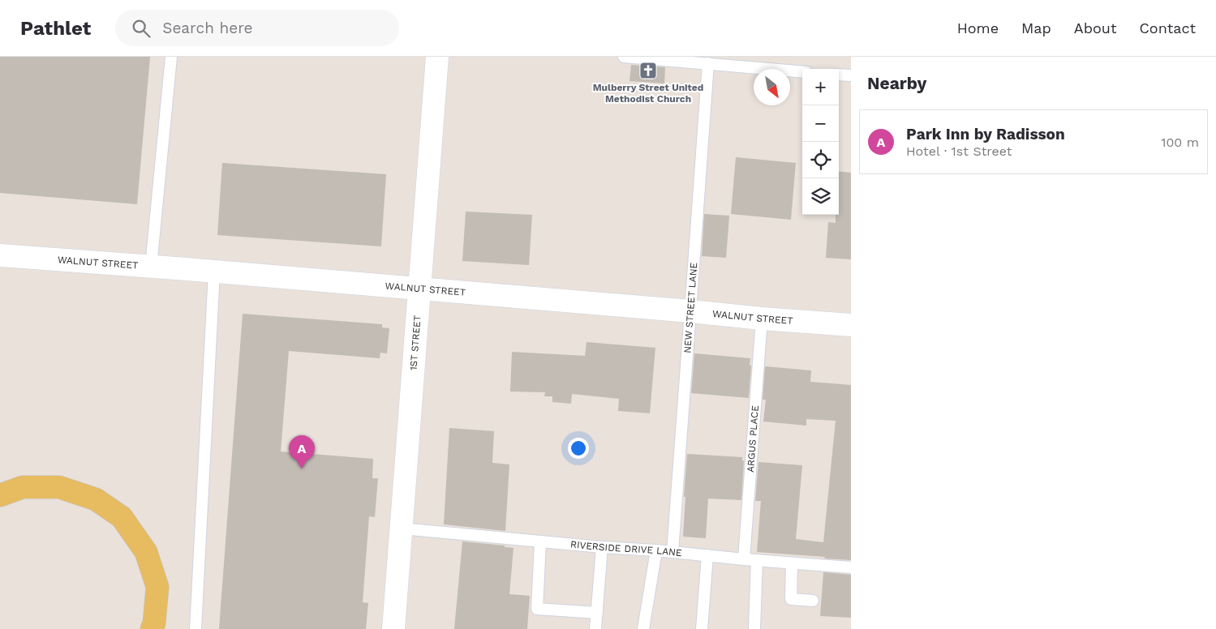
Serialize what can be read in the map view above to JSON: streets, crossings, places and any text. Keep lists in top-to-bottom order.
{
  "streets": {
    "street": ["WALNUT STREET", "1ST STREET"],
    "lane": ["NEW STREET LANE", "ARGUS PLACE", "RIVERSIDE DRIVE LANE"]
  },
  "crossings": [
    ["WALNUT STREET", "NEW STREET LANE"],
    ["WALNUT STREET", "1ST STREET"],
    ["WALNUT STREET", "ARGUS PLACE"],
    ["NEW STREET LANE", "RIVERSIDE DRIVE LANE"],
    ["1ST STREET", "RIVERSIDE DRIVE LANE"],
    ["ARGUS PLACE", "RIVERSIDE DRIVE LANE"]
  ],
  "places": {
    "church": ["Mulberry Street United Methodist Church"]
  },
  "north": "bottom right",
  "page": {
    "header": "Pathlet",
    "search": "Search here",
    "nav": [
      "Home",
      "Map",
      "About",
      "Contact"
    ],
    "heading": "Nearby",
    "map_buttons": ["+", "−"],
    "list": [
      {
        "mark": "A",
        "name": "Park Inn by Radisson",
        "note": "Hotel · 1st Street",
        "value": "100 m"
      }
    ],
    "pins": "A"
  }
}
